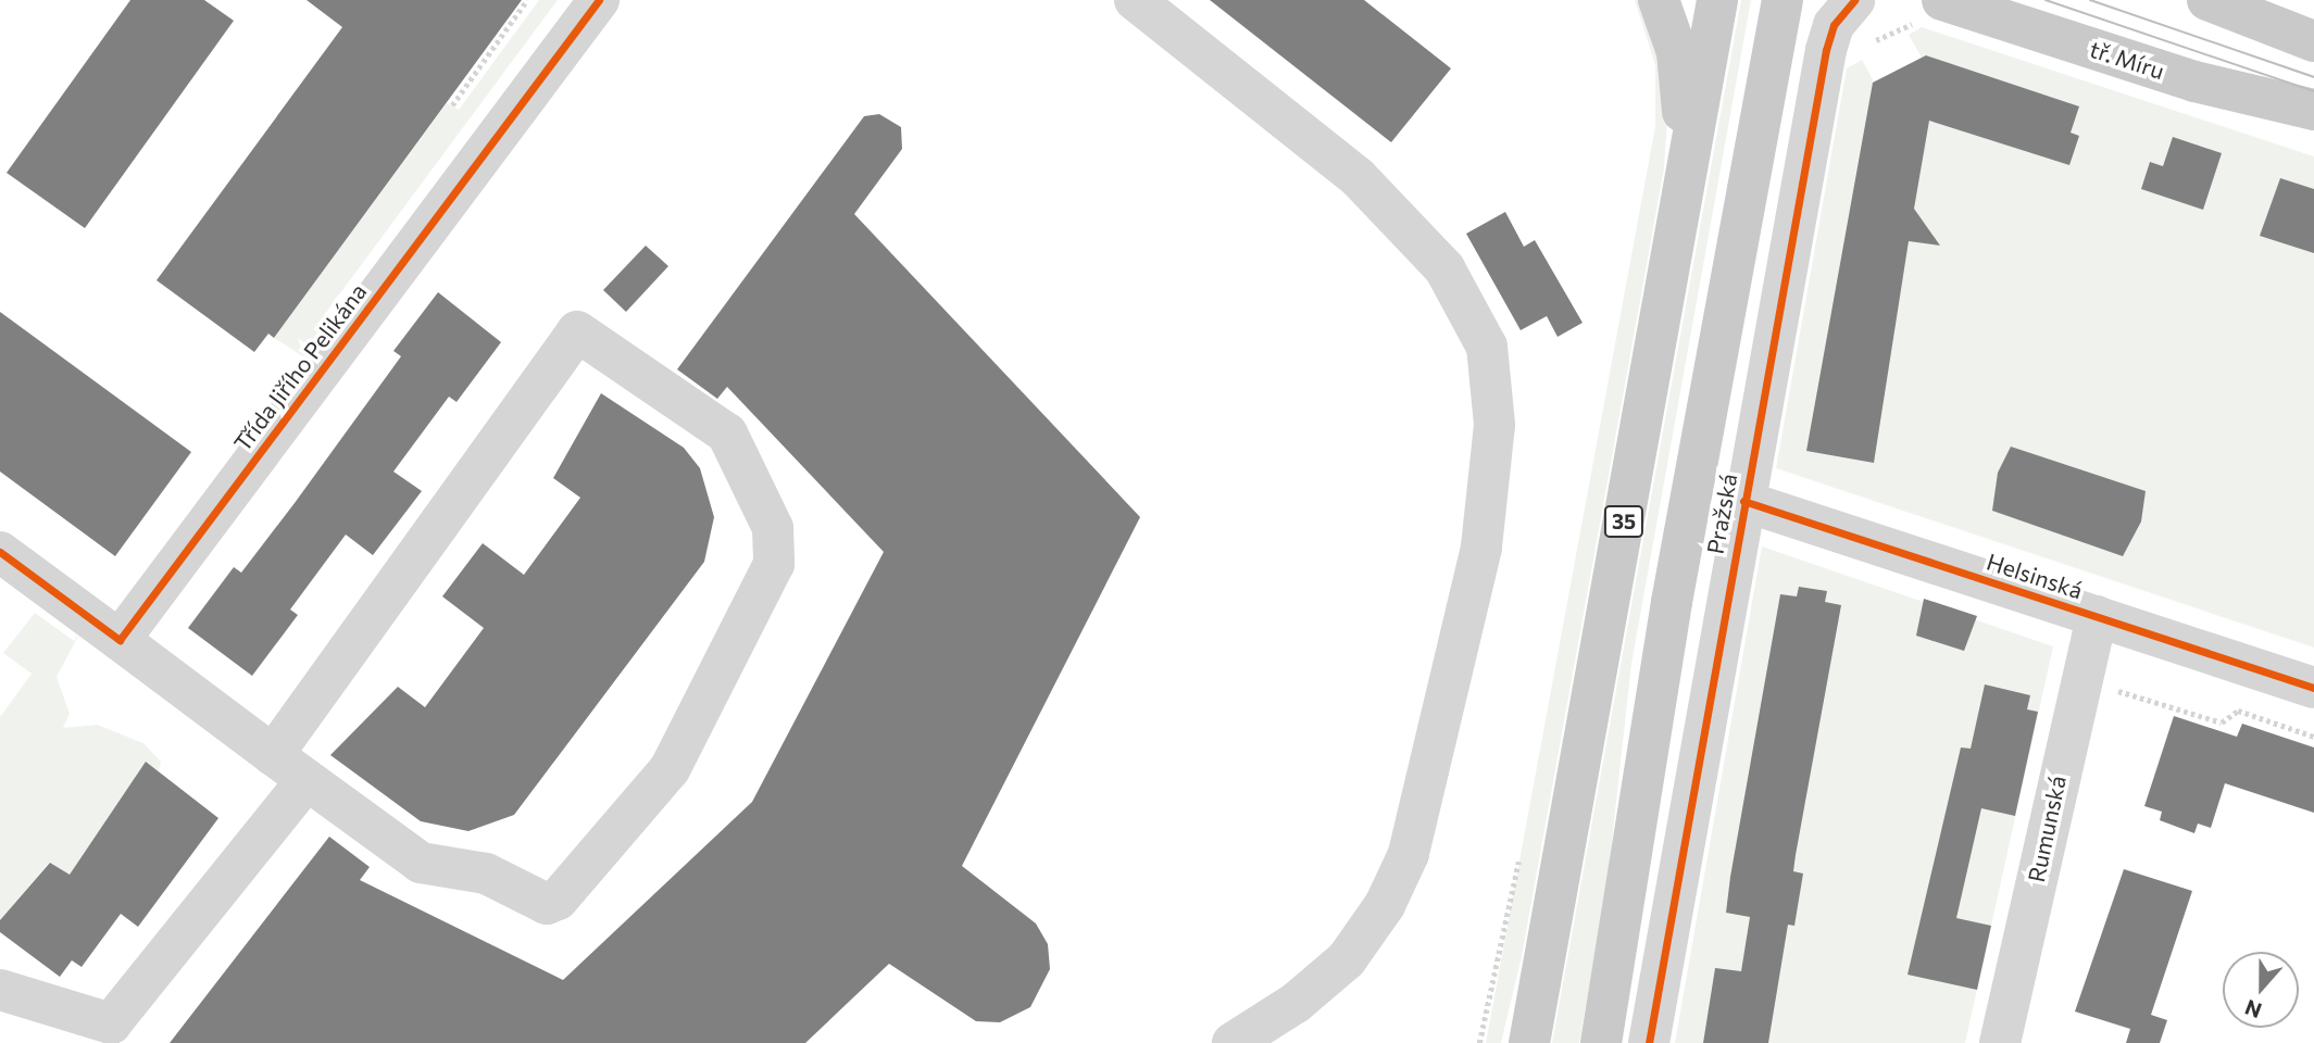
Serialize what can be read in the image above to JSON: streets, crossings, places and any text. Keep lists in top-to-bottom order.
{
  "streets": {
    "main road": ["tř. Míru", "Pražská", "35"],
    "street": ["Třída Jiřího Pelikána", "Helsinská", "Rumunská"]
  },
  "crossings": [
    ["Pražská", "Helsinská"],
    ["Helsinská", "Rumunská"]
  ],
  "north": "bottom"
}
